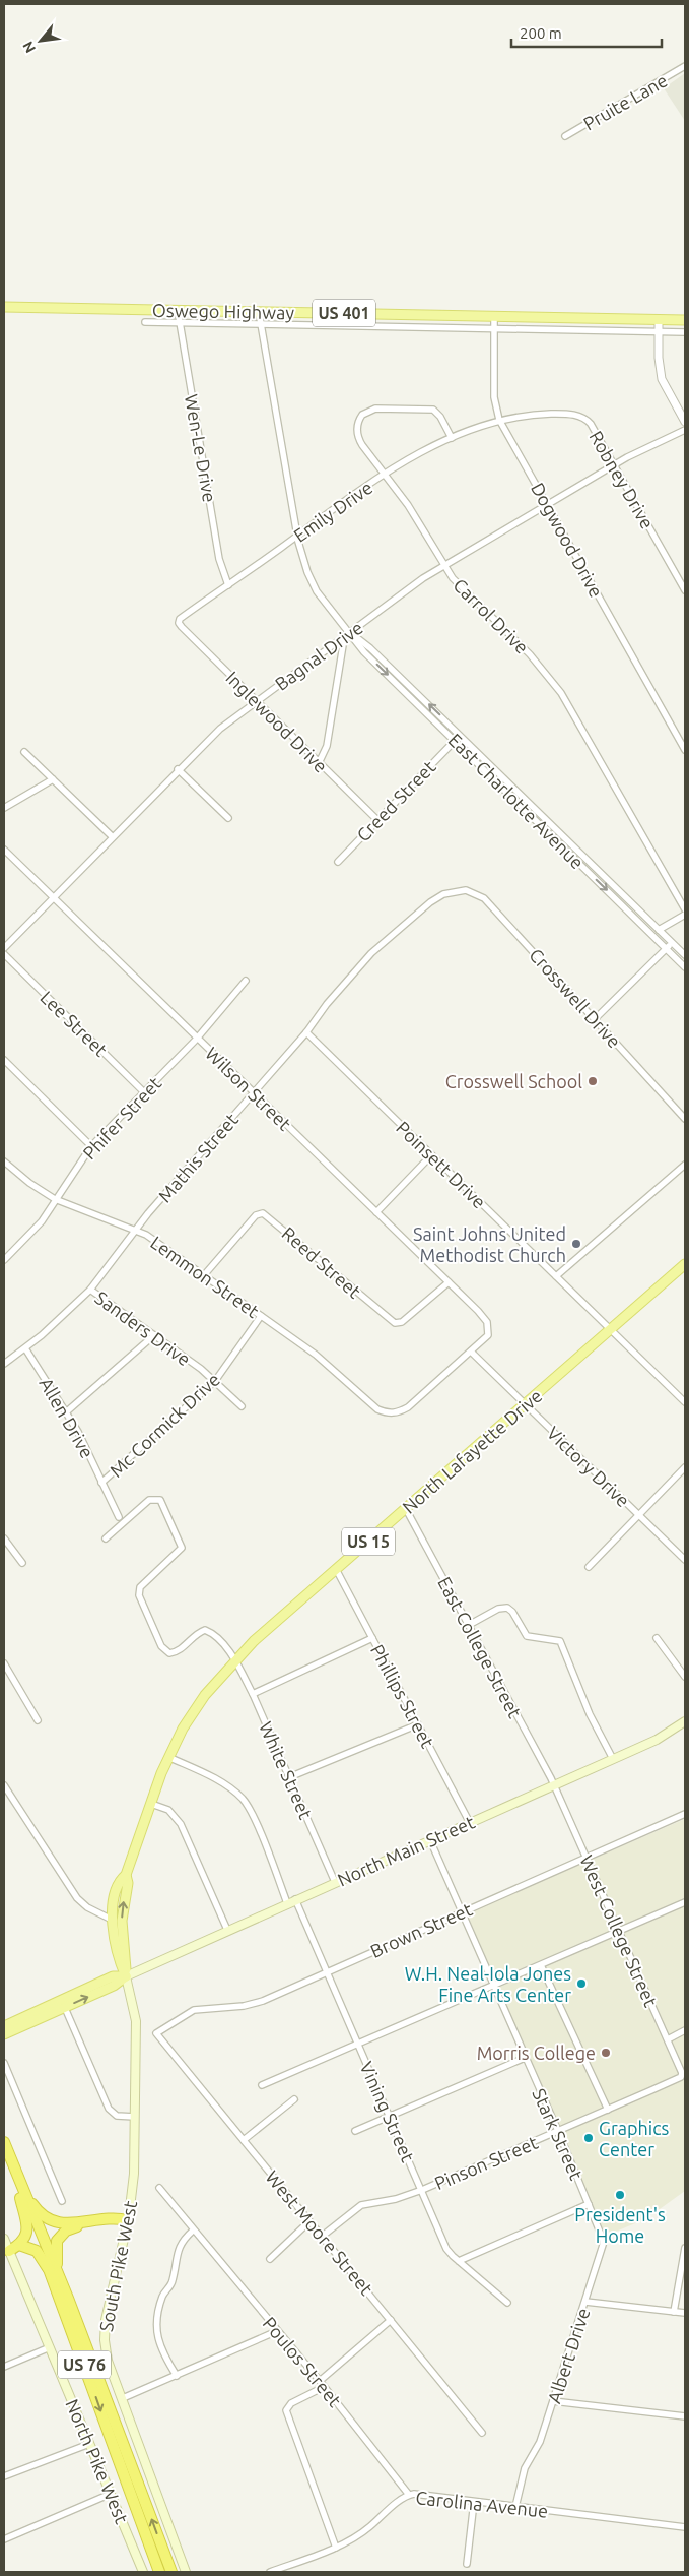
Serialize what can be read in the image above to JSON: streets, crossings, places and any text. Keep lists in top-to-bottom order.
{
  "streets": {
    "highway": ["US 76"],
    "main road": [
      "Oswego Highway",
      "US 401",
      "North Lafayette Drive",
      "US 15",
      "North Main Street",
      "South Pike West",
      "North Pike West"
    ],
    "street": [
      "Pruite Lane",
      "Wen-Le Drive",
      "Robney Drive",
      "Emily Drive",
      "Dogwood Drive",
      "Carrol Drive",
      "Bagnal Drive",
      "Inglewood Drive",
      "Creed Street",
      "East Charlotte Avenue",
      "Crosswell Drive",
      "Lee Street",
      "Wilson Street",
      "Phifer Street",
      "Mathis Street",
      "Poinsett Drive",
      "Reed Street",
      "Lemmon Street",
      "Sanders Drive",
      "Allen Drive",
      "Mc Cormick Drive",
      "Victory Drive",
      "East College Street",
      "Phillips Street",
      "White Street",
      "Brown Street",
      "West College Street",
      "Vining Street",
      "Stark Street",
      "Pinson Street",
      "West Moore Street",
      "Albert Drive",
      "Poulos Street",
      "Carolina Avenue"
    ]
  },
  "crossings": [
    ["Oswego Highway", "Wen-Le Drive"],
    ["Oswego Highway", "Dogwood Drive"],
    ["Oswego Highway", "East Charlotte Avenue"],
    ["Wen-Le Drive", "Emily Drive"],
    ["Robney Drive", "Emily Drive"],
    ["Robney Drive", "Dogwood Drive"],
    ["Robney Drive", "Bagnal Drive"],
    ["Emily Drive", "Dogwood Drive"],
    ["Emily Drive", "Carrol Drive"],
    ["Emily Drive", "Inglewood Drive"],
    ["Emily Drive", "East Charlotte Avenue"],
    ["Dogwood Drive", "Bagnal Drive"],
    ["Carrol Drive", "Bagnal Drive"],
    ["Bagnal Drive", "Inglewood Drive"],
    ["Bagnal Drive", "East Charlotte Avenue"],
    ["Bagnal Drive", "Wilson Street"],
    ["Inglewood Drive", "Creed Street"],
    ["Creed Street", "East Charlotte Avenue"],
    ["Crosswell Drive", "Mathis Street"],
    ["Lee Street", "Phifer Street"],
    ["Wilson Street", "Phifer Street"],
    ["Wilson Street", "Mathis Street"],
    ["Wilson Street", "Reed Street"],
    ["Wilson Street", "Lemmon Street"],
    ["Wilson Street", "Victory Drive"],
    ["Phifer Street", "Lemmon Street"],
    ["Mathis Street", "Poinsett Drive"],
    ["Mathis Street", "Lemmon Street"],
    ["Mathis Street", "Sanders Drive"],
    ["Mathis Street", "Allen Drive"],
    ["Poinsett Drive", "North Lafayette Drive"],
    ["Reed Street", "Lemmon Street"],
    ["Lemmon Street", "Mc Cormick Drive"],
    ["Lemmon Street", "Victory Drive"],
    ["Sanders Drive", "Mc Cormick Drive"],
    ["Allen Drive", "Mc Cormick Drive"],
    ["North Lafayette Drive", "Victory Drive"],
    ["North Lafayette Drive", "East College Street"],
    ["North Lafayette Drive", "Phillips Street"],
    ["North Lafayette Drive", "White Street"],
    ["North Lafayette Drive", "North Main Street"],
    ["North Lafayette Drive", "South Pike West"],
    ["East College Street", "North Main Street"],
    ["East College Street", "West College Street"],
    ["Phillips Street", "North Main Street"],
    ["White Street", "North Main Street"],
    ["North Main Street", "West College Street"],
    ["North Main Street", "Vining Street"],
    ["North Main Street", "Stark Street"],
    ["North Main Street", "South Pike West"],
    ["Brown Street", "West College Street"],
    ["Brown Street", "Vining Street"],
    ["Brown Street", "Stark Street"],
    ["Brown Street", "West Moore Street"],
    ["West College Street", "Pinson Street"],
    ["Vining Street", "Pinson Street"],
    ["Stark Street", "Pinson Street"],
    ["Stark Street", "Albert Drive"],
    ["Pinson Street", "West Moore Street"],
    ["Albert Drive", "Carolina Avenue"],
    ["Poulos Street", "Carolina Avenue"]
  ],
  "places": [
    "Crosswell School",
    "Saint Johns United Methodist Church",
    "W.H. Neal-Iola Jones Fine Arts Center",
    "Morris College",
    "Graphics Center",
    "President's Home"
  ],
  "scale_bar": "200 m",
  "north": "bottom left"
}
